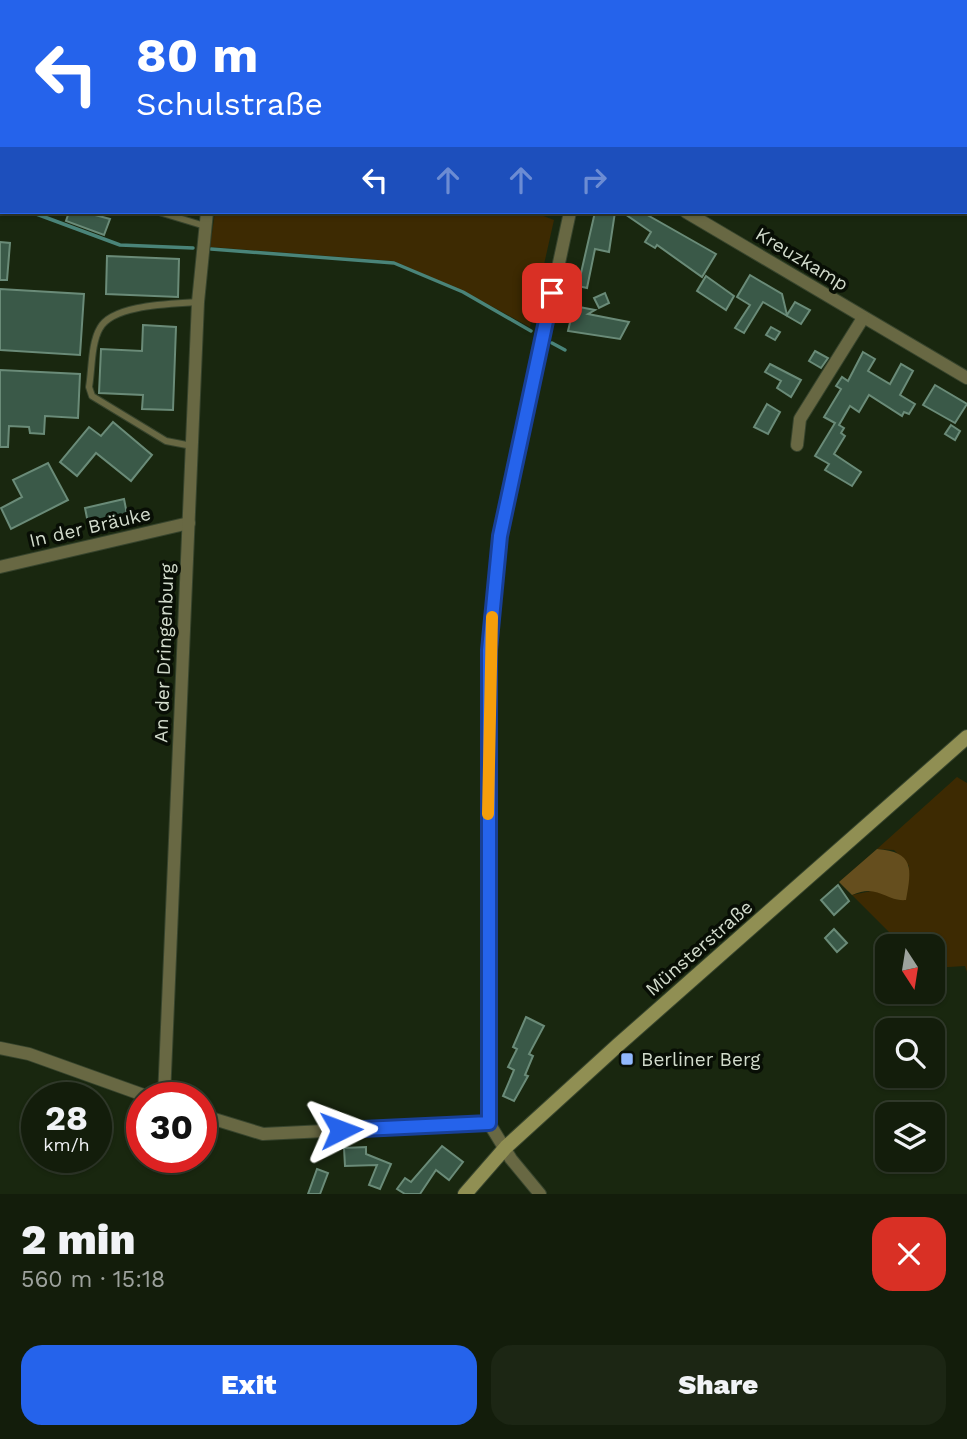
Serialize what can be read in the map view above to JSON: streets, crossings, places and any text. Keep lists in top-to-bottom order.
{
  "streets": {
    "main road": ["Münsterstraße"],
    "street": ["Kreuzkamp", "In der Bräuke", "An der Dringenburg"]
  },
  "crossings": [
    ["In der Bräuke", "An der Dringenburg"]
  ],
  "places": {
    "transit": ["Berliner Berg"]
  },
  "north": "bottom",
  "page": {
    "turn": ["80 m", "Schulstraße"],
    "speed": "28 km/h",
    "limit": "30",
    "heading": ["2 min", "560 m · 15:18"],
    "buttons": ["Exit", "Share"]
  }
}
